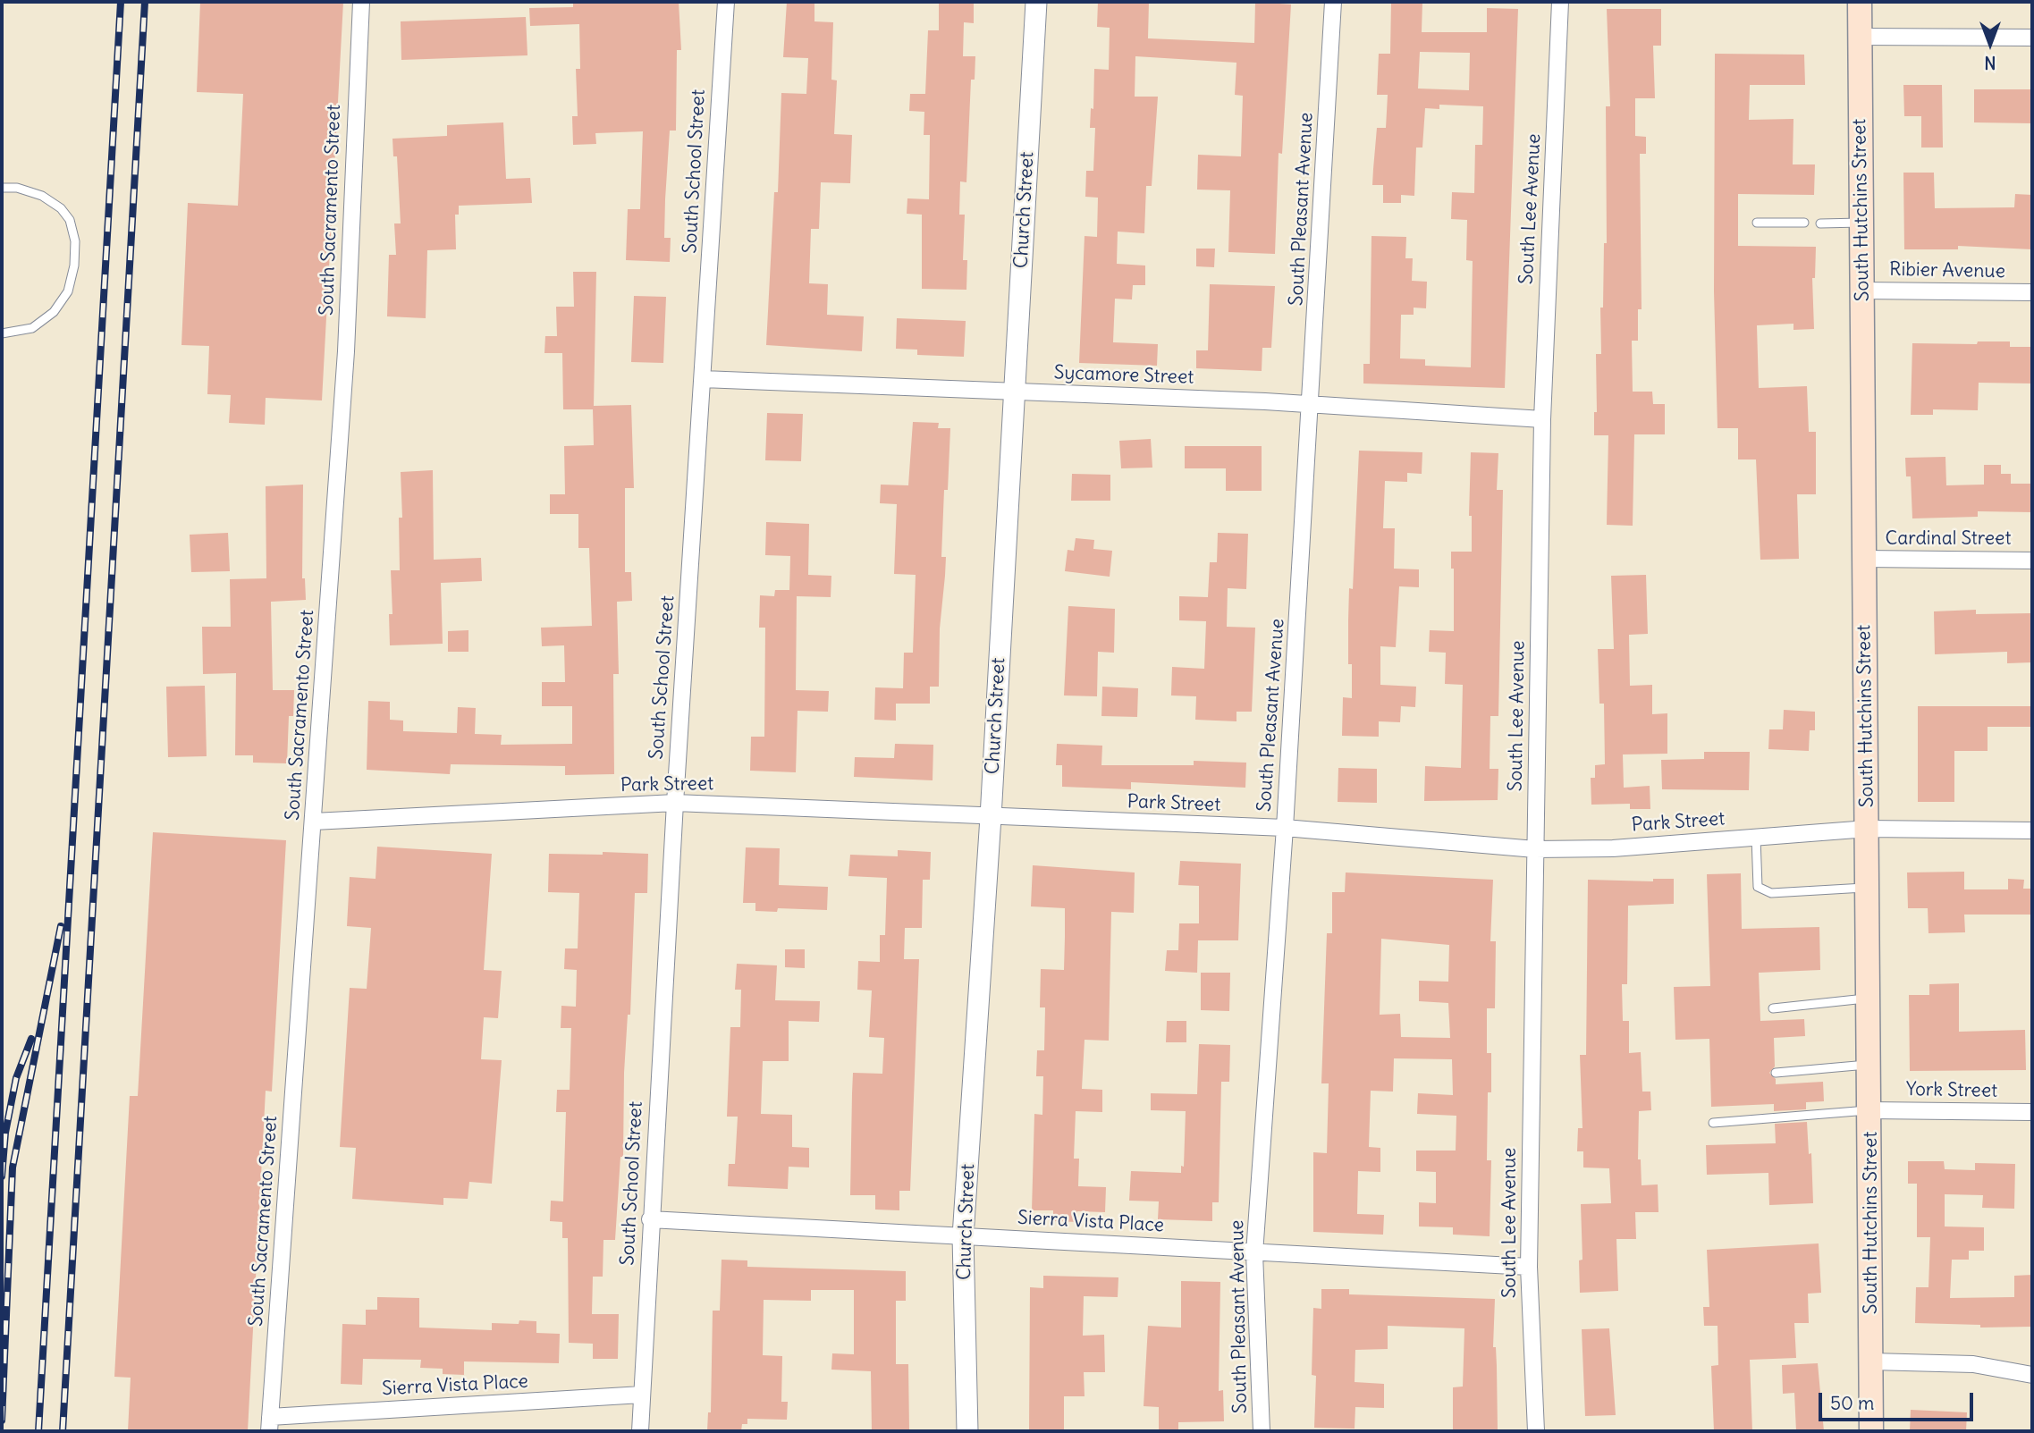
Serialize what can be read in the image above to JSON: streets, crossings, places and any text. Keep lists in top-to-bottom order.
{
  "streets": {
    "main road": ["South Hutchins Street"],
    "street": [
      "South School Street",
      "South Pleasant Avenue",
      "South Lee Avenue",
      "South Sacramento Street",
      "Church Street",
      "Ribier Avenue",
      "Sycamore Street",
      "Cardinal Street",
      "Park Street",
      "York Street",
      "Sierra Vista Place"
    ]
  },
  "crossings": [
    ["South School Street", "Sycamore Street"],
    ["South School Street", "Park Street"],
    ["South School Street", "Sierra Vista Place"],
    ["South Pleasant Avenue", "Sycamore Street"],
    ["South Pleasant Avenue", "Park Street"],
    ["South Pleasant Avenue", "Sierra Vista Place"],
    ["South Lee Avenue", "Sycamore Street"],
    ["South Lee Avenue", "Park Street"],
    ["South Lee Avenue", "Sierra Vista Place"],
    ["South Sacramento Street", "Park Street"],
    ["South Sacramento Street", "Sierra Vista Place"],
    ["Church Street", "Sycamore Street"],
    ["Church Street", "Park Street"],
    ["Church Street", "Sierra Vista Place"],
    ["South Hutchins Street", "Ribier Avenue"],
    ["South Hutchins Street", "Cardinal Street"],
    ["South Hutchins Street", "Park Street"],
    ["South Hutchins Street", "York Street"]
  ],
  "scale_bar": "50 m",
  "north": "bottom"
}
